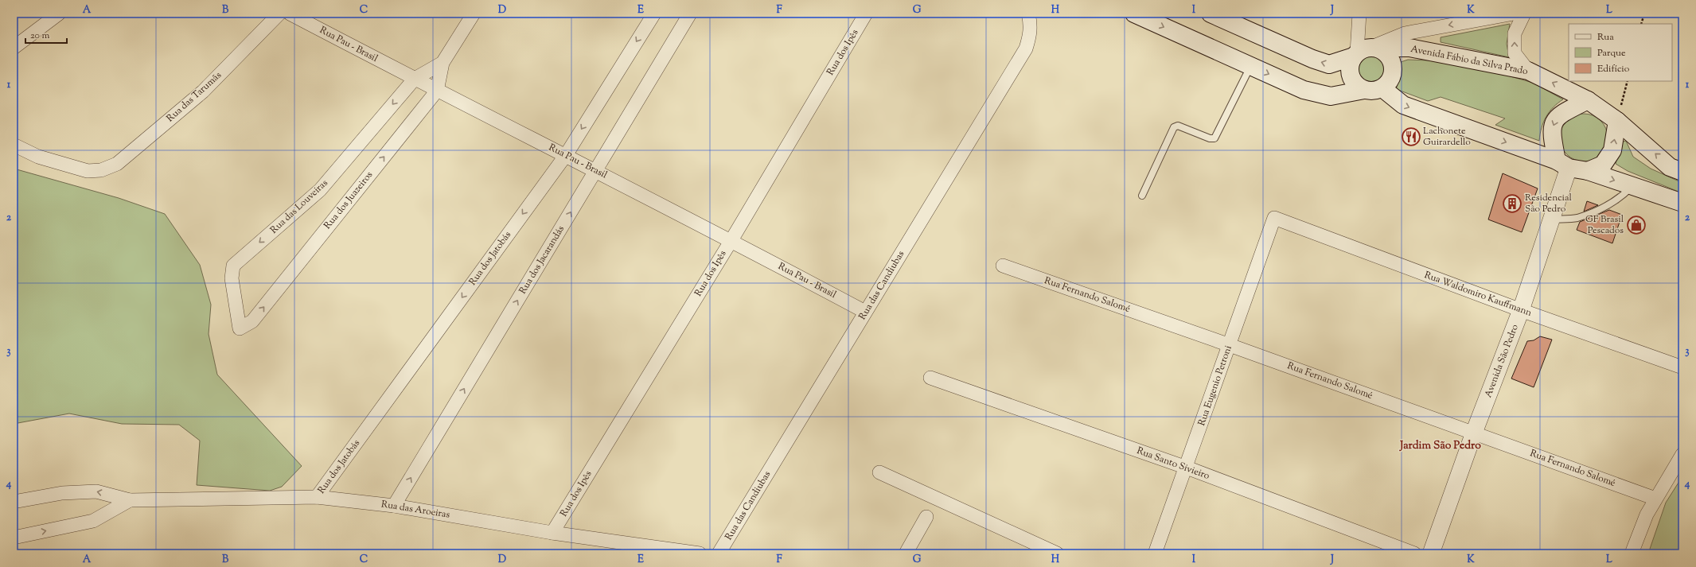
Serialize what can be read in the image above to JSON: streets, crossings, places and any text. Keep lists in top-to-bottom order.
{
  "streets": {
    "main road": ["Avenida Fábio da Silva Prado"],
    "street": [
      "Rua Pau - Brasil",
      "Rua dos Ipês",
      "Rua das Tarumãs",
      "Rua dos Juazeiros",
      "Rua das Louveiras",
      "Rua dos Jatobás",
      "Rua dos Jacarandás",
      "Rua das Candiubas",
      "Rua Waldomiro Kauffmann",
      "Rua Fernando Salomé",
      "Avenida São Pedro",
      "Rua Eugenio Petroni",
      "Rua Santo Sivieiro",
      "Rua das Aroeiras"
    ]
  },
  "crossings": [
    ["Rua Pau - Brasil", "Rua dos Ipês"],
    ["Rua Pau - Brasil", "Rua dos Juazeiros"],
    ["Rua Pau - Brasil", "Rua das Louveiras"],
    ["Rua Pau - Brasil", "Rua dos Jatobás"],
    ["Rua Pau - Brasil", "Rua dos Jacarandás"],
    ["Rua Pau - Brasil", "Rua das Candiubas"],
    ["Rua dos Ipês", "Rua das Aroeiras"],
    ["Avenida Fábio da Silva Prado", "Avenida São Pedro"],
    ["Rua dos Juazeiros", "Rua das Louveiras"],
    ["Rua dos Jatobás", "Rua das Aroeiras"],
    ["Rua dos Jacarandás", "Rua das Aroeiras"],
    ["Rua Waldomiro Kauffmann", "Avenida São Pedro"],
    ["Rua Waldomiro Kauffmann", "Rua Eugenio Petroni"],
    ["Rua Fernando Salomé", "Avenida São Pedro"],
    ["Rua Fernando Salomé", "Rua Eugenio Petroni"],
    ["Rua Eugenio Petroni", "Rua Santo Sivieiro"]
  ],
  "one_way": [
    "Rua dos Juazeiros",
    "Rua das Louveiras",
    "Rua dos Jatobás",
    "Rua dos Jacarandás"
  ],
  "districts": ["Jardim São Pedro"],
  "places": {
    "restaurant": ["Lachonete Guirardello"],
    "building": ["Residencial São Pedro"],
    "shop": ["GF Brasil Pescados"]
  },
  "legend": ["Rua", "Parque", "Edifício"],
  "scale_bar": "20 m",
  "grid": {
    "columns": [
      "A",
      "B",
      "C",
      "D",
      "E",
      "F",
      "G",
      "H",
      "I",
      "J",
      "K",
      "L"
    ],
    "rows": [
      "1",
      "2",
      "3",
      "4"
    ]
  }
}
